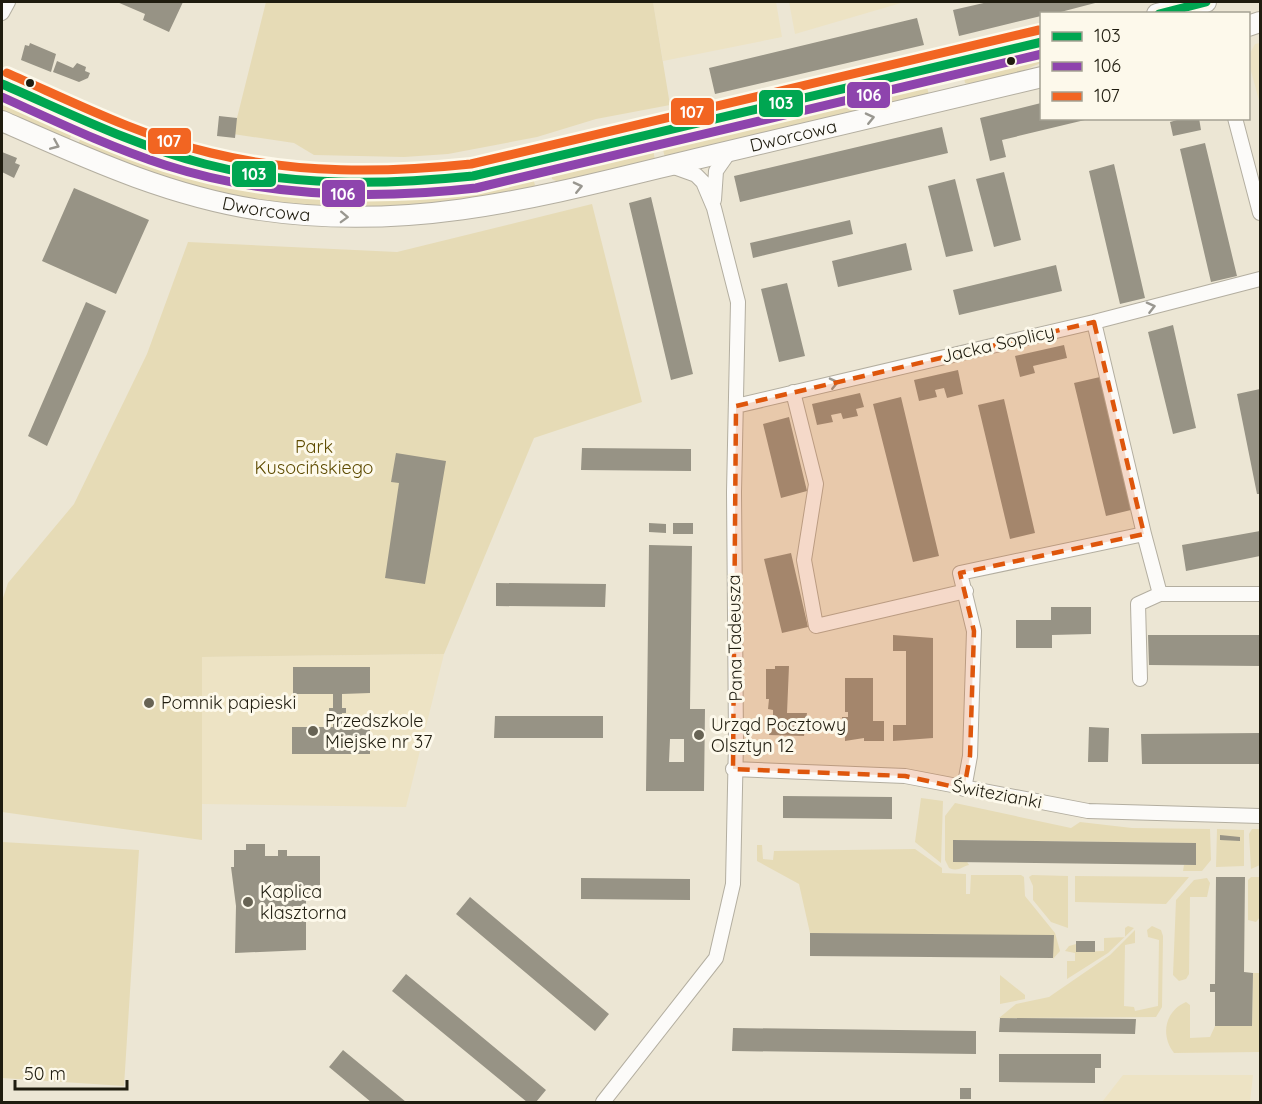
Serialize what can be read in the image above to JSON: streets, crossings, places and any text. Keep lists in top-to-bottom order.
{
  "streets": {
    "street": [
      "Dworcowa",
      "Jacka Soplicy",
      "Pana Tadeusza",
      "Świtezianki"
    ]
  },
  "crossings": [
    ["Dworcowa", "Pana Tadeusza"],
    ["Jacka Soplicy", "Pana Tadeusza"],
    ["Pana Tadeusza", "Świtezianki"]
  ],
  "one_way": ["Jacka Soplicy"],
  "parks": ["Park Kusocińskiego"],
  "places": [
    "Pomnik papieski",
    "Przedszkole Miejske nr 37",
    "Urząd Pocztowy Olsztyn 12",
    "Kaplica klasztorna"
  ],
  "lines": ["transit line 103", "transit line 107", "transit line 106"],
  "legend": ["103", "106", "107"],
  "scale_bar": "50 m"
}
